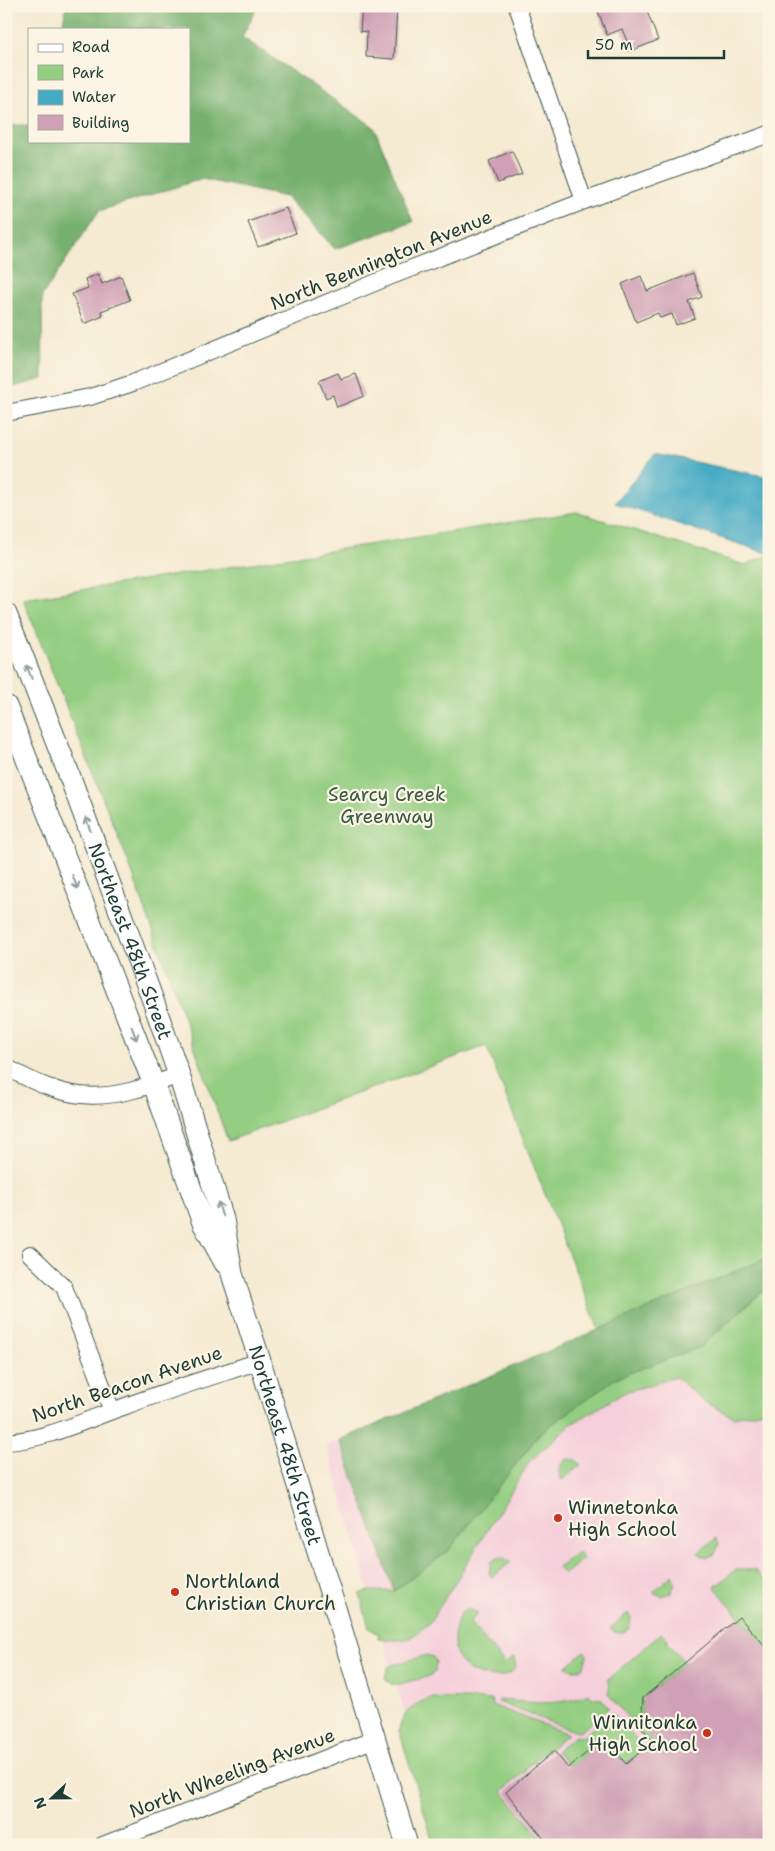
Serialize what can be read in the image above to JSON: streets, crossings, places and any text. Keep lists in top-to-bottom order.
{
  "streets": {
    "street": [
      "North Bennington Avenue",
      "Northeast 48th Street",
      "North Beacon Avenue",
      "North Wheeling Avenue"
    ]
  },
  "crossings": [
    ["Northeast 48th Street", "North Beacon Avenue"],
    ["Northeast 48th Street", "North Wheeling Avenue"]
  ],
  "parks": ["Searcy Creek Greenway"],
  "places": ["Winnetonka High School", "Northland Christian Church", "Winnitonka High School"],
  "legend": [
    "Road",
    "Park",
    "Water",
    "Building"
  ],
  "scale_bar": "50 m",
  "north": "left"
}
